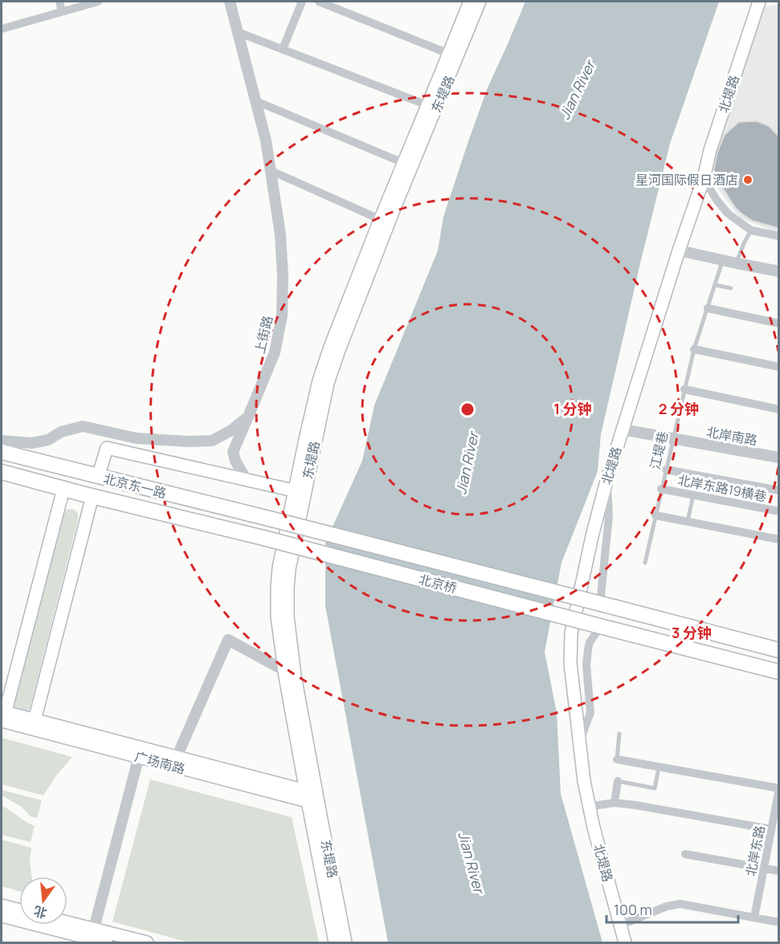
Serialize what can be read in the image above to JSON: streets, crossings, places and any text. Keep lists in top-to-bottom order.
{
  "streets": {
    "highway": ["北京东一路", "北京桥"],
    "main road": ["东堤路", "北堤路", "广场南路"],
    "street": [
      "上街路",
      "北岸南路",
      "北岸东路19横巷",
      "北岸东路"
    ],
    "lane": ["江堤巷"]
  },
  "crossings": [
    ["东堤路", "广场南路"],
    ["北堤路", "北岸南路"],
    ["北岸南路", "江堤巷"],
    ["江堤巷", "北岸东路19横巷"],
    ["北京东一路", "北京桥"]
  ],
  "water": ["Jian River"],
  "places": ["星河国际假日酒店"],
  "scale_bar": "100 m",
  "north": "bottom",
  "rings": ["1 分钟", "2 分钟", "3 分钟"]
}
